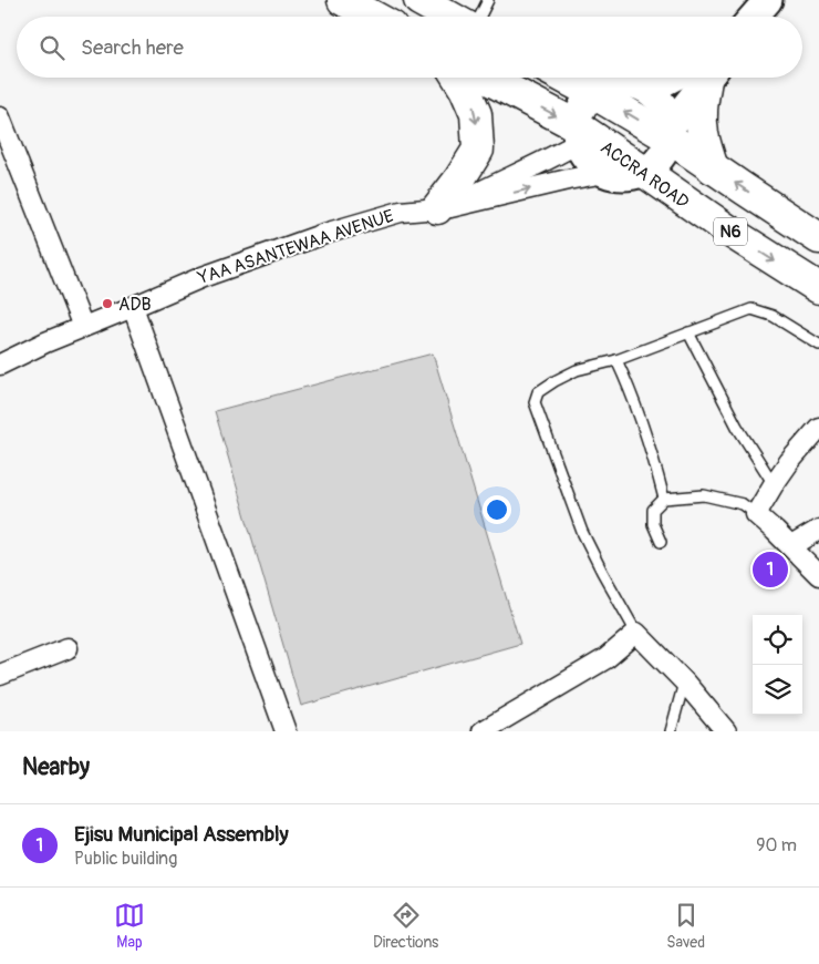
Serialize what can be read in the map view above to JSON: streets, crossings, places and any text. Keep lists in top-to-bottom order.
{
  "streets": {
    "highway": ["ACCRA ROAD", "N6"],
    "street": ["YAA ASANTEWAA AVENUE"]
  },
  "places": ["ADB"],
  "page": {
    "search": "Search here",
    "pins": "1",
    "heading": "Nearby",
    "list": [
      {
        "mark": "1",
        "name": "Ejisu Municipal Assembly",
        "note": "Public building",
        "value": "90 m"
      }
    ],
    "nav": ["Map", "Directions", "Saved"]
  }
}
